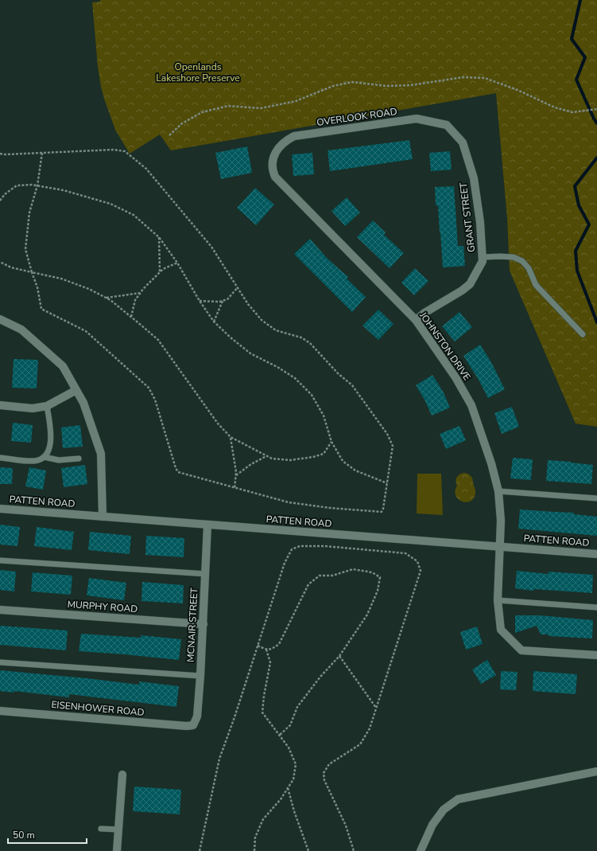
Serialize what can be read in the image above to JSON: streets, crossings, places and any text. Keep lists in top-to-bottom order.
{
  "streets": {
    "street": [
      "OVERLOOK ROAD",
      "GRANT STREET",
      "JOHNSTON DRIVE",
      "PATTEN ROAD",
      "MURPHY ROAD",
      "MCNAIR STREET",
      "EISENHOWER ROAD"
    ]
  },
  "crossings": [
    ["OVERLOOK ROAD", "GRANT STREET"],
    ["OVERLOOK ROAD", "JOHNSTON DRIVE"],
    ["GRANT STREET", "JOHNSTON DRIVE"],
    ["JOHNSTON DRIVE", "PATTEN ROAD"],
    ["PATTEN ROAD", "MCNAIR STREET"],
    ["MURPHY ROAD", "MCNAIR STREET"],
    ["MCNAIR STREET", "EISENHOWER ROAD"]
  ],
  "parks": ["Openlands Lakeshore Preserve"],
  "scale_bar": "50 m"
}
